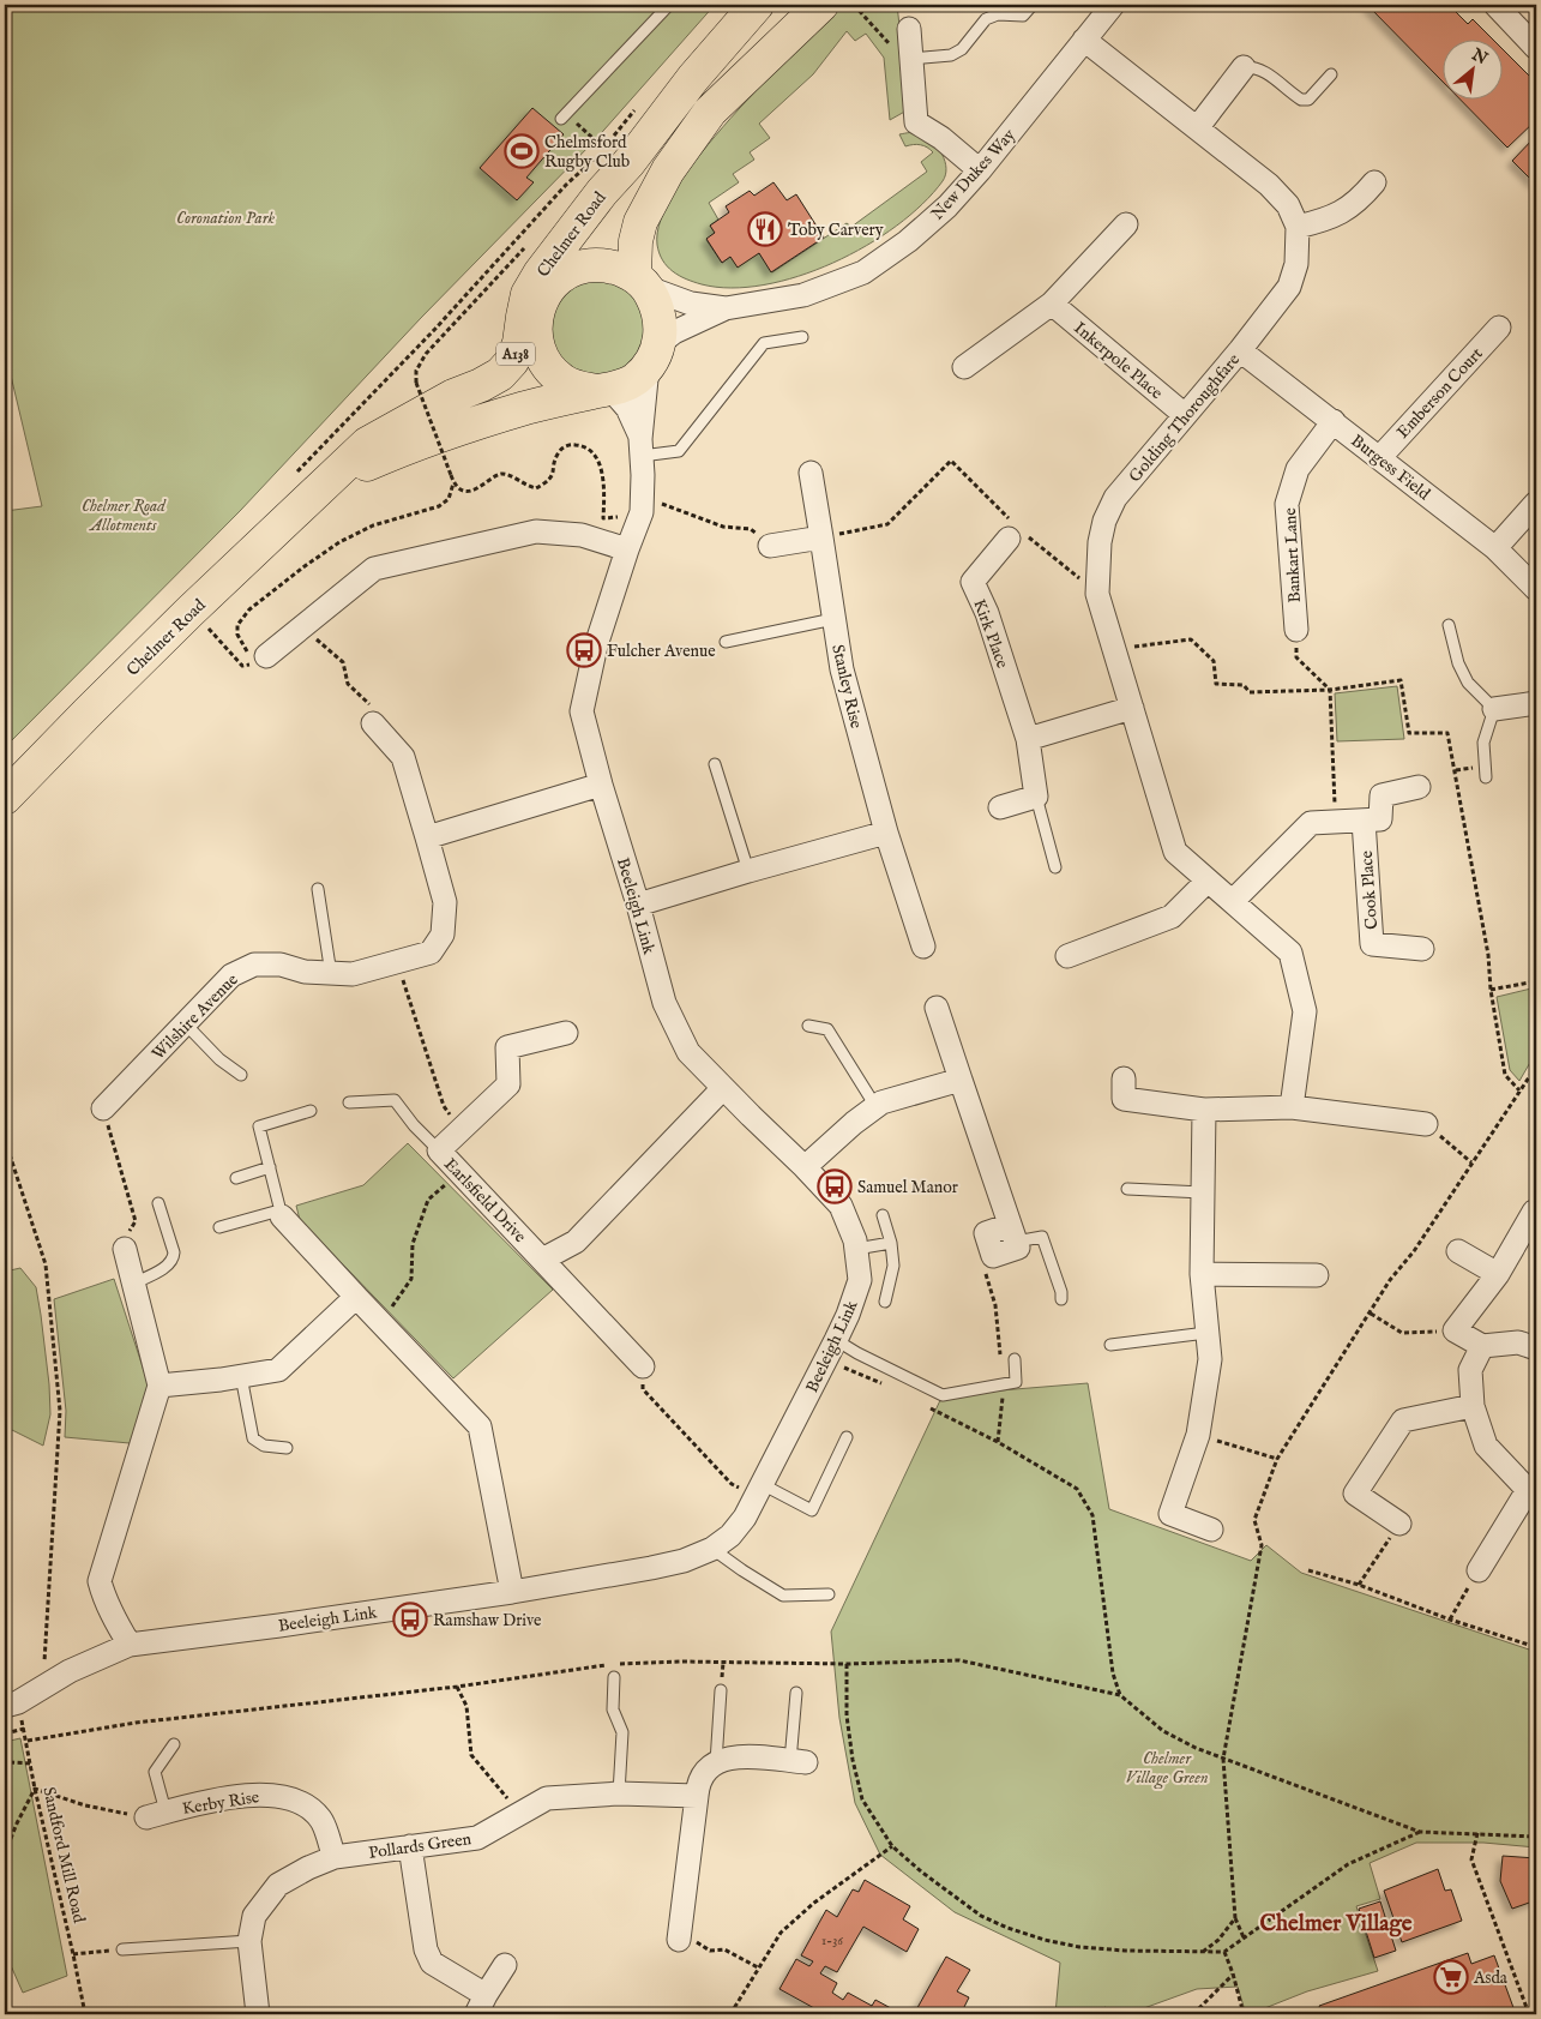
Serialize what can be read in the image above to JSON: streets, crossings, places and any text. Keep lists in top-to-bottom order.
{
  "streets": {
    "main road": ["Chelmer Road", "A138"],
    "street": [
      "New Dukes Way",
      "Inkerpole Place",
      "Emberson Court",
      "Golding Thoroughfare",
      "Burgess Field",
      "Bankart Lane",
      "Kirk Place",
      "Stanley Rise",
      "Cook Place",
      "Beeleigh Link",
      "Wilshire Avenue",
      "Earlsfield Drive",
      "Kerby Rise",
      "Pollards Green"
    ],
    "path": ["Sandford Mill Road"]
  },
  "crossings": [
    ["New Dukes Way", "Chelmer Road"],
    ["New Dukes Way", "A138"],
    ["New Dukes Way", "Golding Thoroughfare"],
    ["New Dukes Way", "Beeleigh Link"],
    ["Chelmer Road", "A138"],
    ["Chelmer Road", "Beeleigh Link"],
    ["A138", "Beeleigh Link"],
    ["Inkerpole Place", "Golding Thoroughfare"],
    ["Emberson Court", "Burgess Field"],
    ["Golding Thoroughfare", "Burgess Field"],
    ["Burgess Field", "Bankart Lane"],
    ["Beeleigh Link", "Sandford Mill Road"],
    ["Kerby Rise", "Pollards Green"]
  ],
  "districts": ["Chelmer Village"],
  "parks": ["Coronation Park", "Chelmer Road Allotments", "Chelmer Village Green"],
  "places": {
    "sports": ["Chelmsford Rugby Club"],
    "restaurant": ["Toby Carvery"],
    "bus stop": ["Fulcher Avenue", "Samuel Manor", "Ramshaw Drive"],
    "supermarket": ["Asda"]
  },
  "house_numbers": ["1-36"],
  "north": "top right"
}
